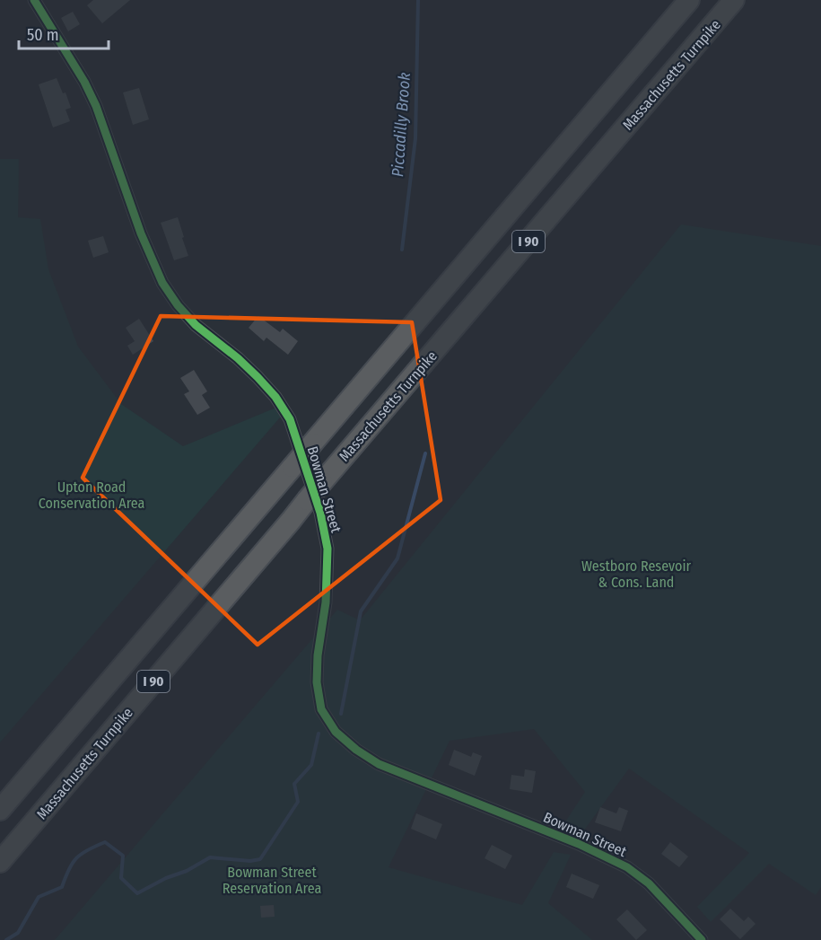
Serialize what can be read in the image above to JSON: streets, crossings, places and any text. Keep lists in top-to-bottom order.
{
  "streets": {
    "highway": ["Massachusetts Turnpike", "I 90"],
    "street": ["Bowman Street"]
  },
  "water": ["Piccadilly Brook"],
  "parks": ["Upton Road Conservation Area", "Westboro Resevoir & Cons. Land", "Bowman Street Reservation Area"],
  "scale_bar": "50 m"
}
